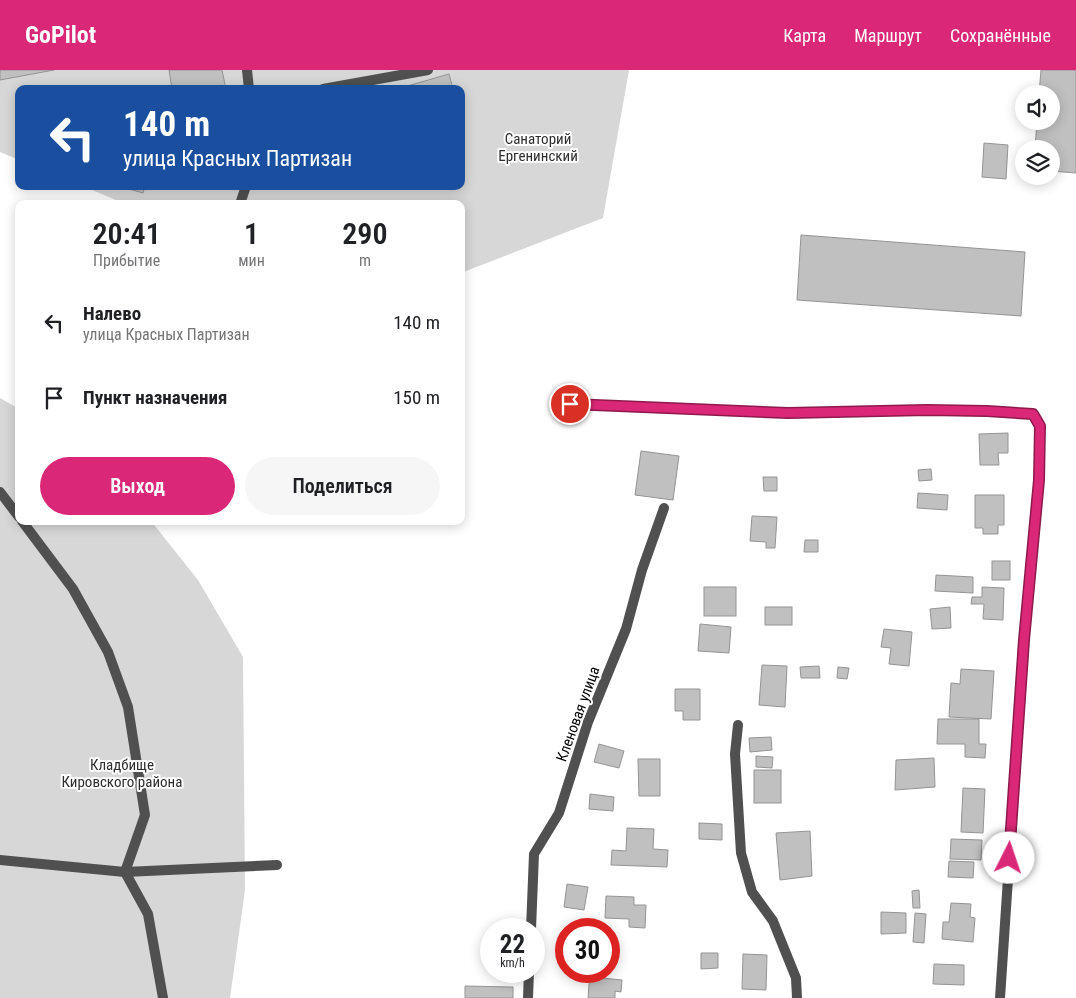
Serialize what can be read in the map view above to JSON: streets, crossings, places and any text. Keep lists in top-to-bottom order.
{
  "streets": {
    "street": ["Кленовая улица"]
  },
  "parks": ["Санаторий Ергенинский", "Кладбище Кировского района"],
  "page": {
    "header": "GoPilot",
    "nav": ["Карта", "Маршрут", "Сохранённые"],
    "turn": ["140 m", "улица Красных Партизан"],
    "eta": [
      "20:41",
      "Прибытие",
      "1",
      "мин",
      "290",
      "m"
    ],
    "list": [
      {
        "name": "Налево",
        "note": "улица Красных Партизан",
        "value": "140 m"
      },
      {
        "name": "Пункт назначения",
        "value": "150 m"
      }
    ],
    "buttons": ["Выход", "Поделиться"],
    "speed": "22 km/h",
    "limit": "30"
  }
}
